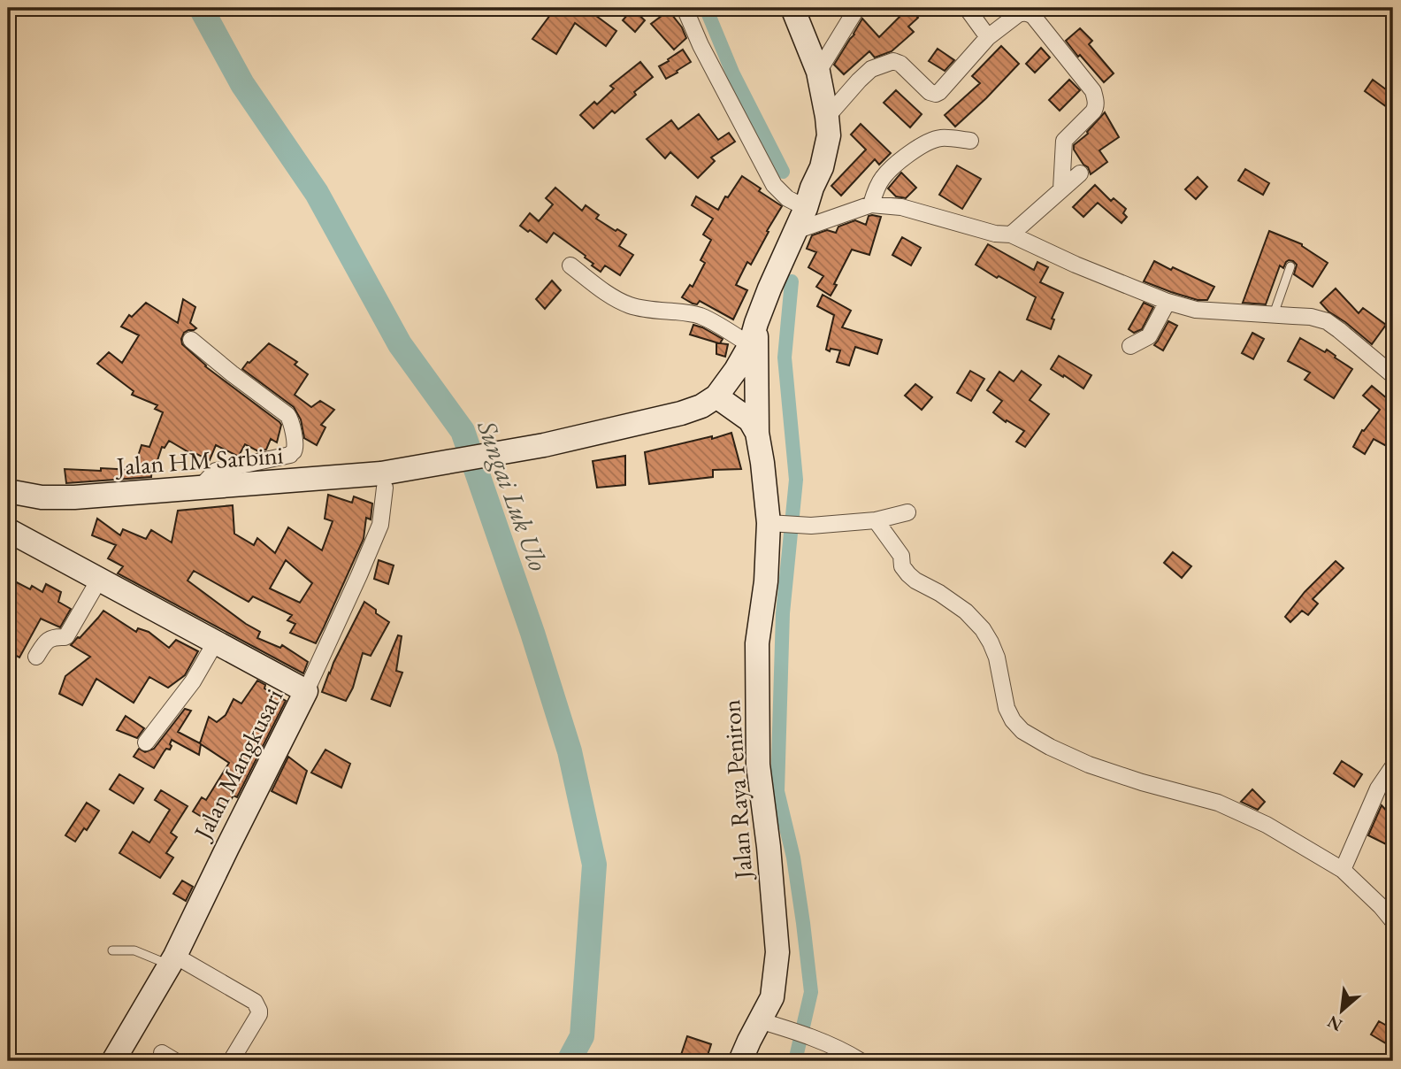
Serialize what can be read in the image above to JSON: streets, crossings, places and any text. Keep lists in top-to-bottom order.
{
  "streets": {
    "main road": ["Jalan HM Sarbini", "Jalan Mangkusari", "Jalan Raya Peniron"]
  },
  "water": ["Sungai Luk Ulo"],
  "north": "bottom left"
}
